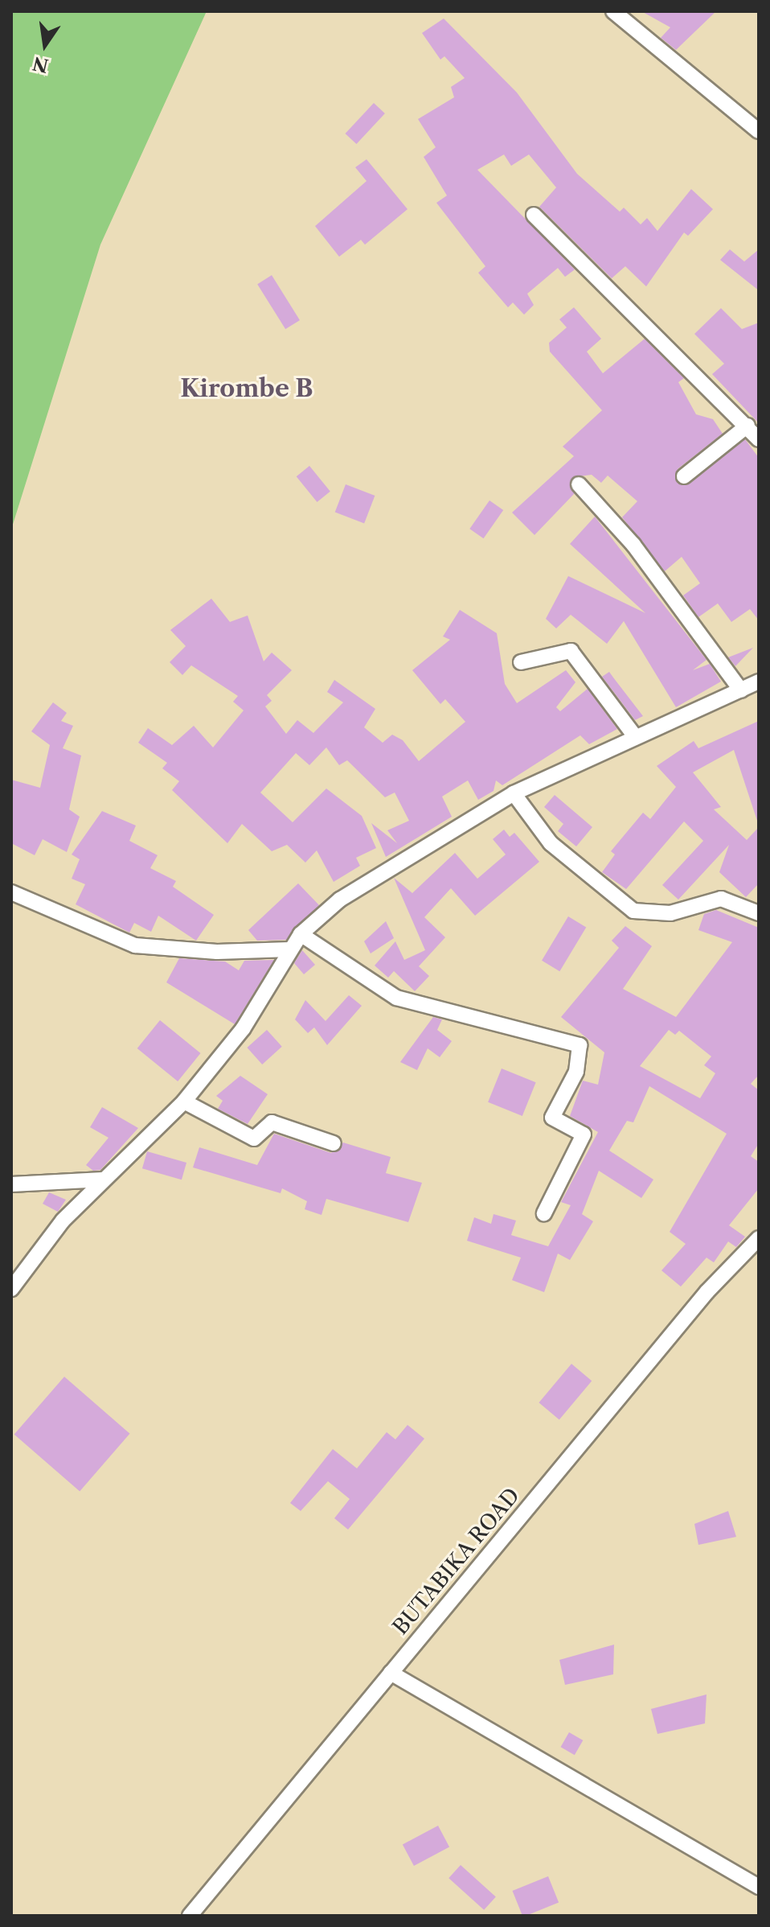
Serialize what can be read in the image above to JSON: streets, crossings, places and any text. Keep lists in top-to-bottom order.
{
  "streets": {
    "street": ["BUTABIKA ROAD"]
  },
  "districts": ["Kirombe B"],
  "north": "bottom"
}
